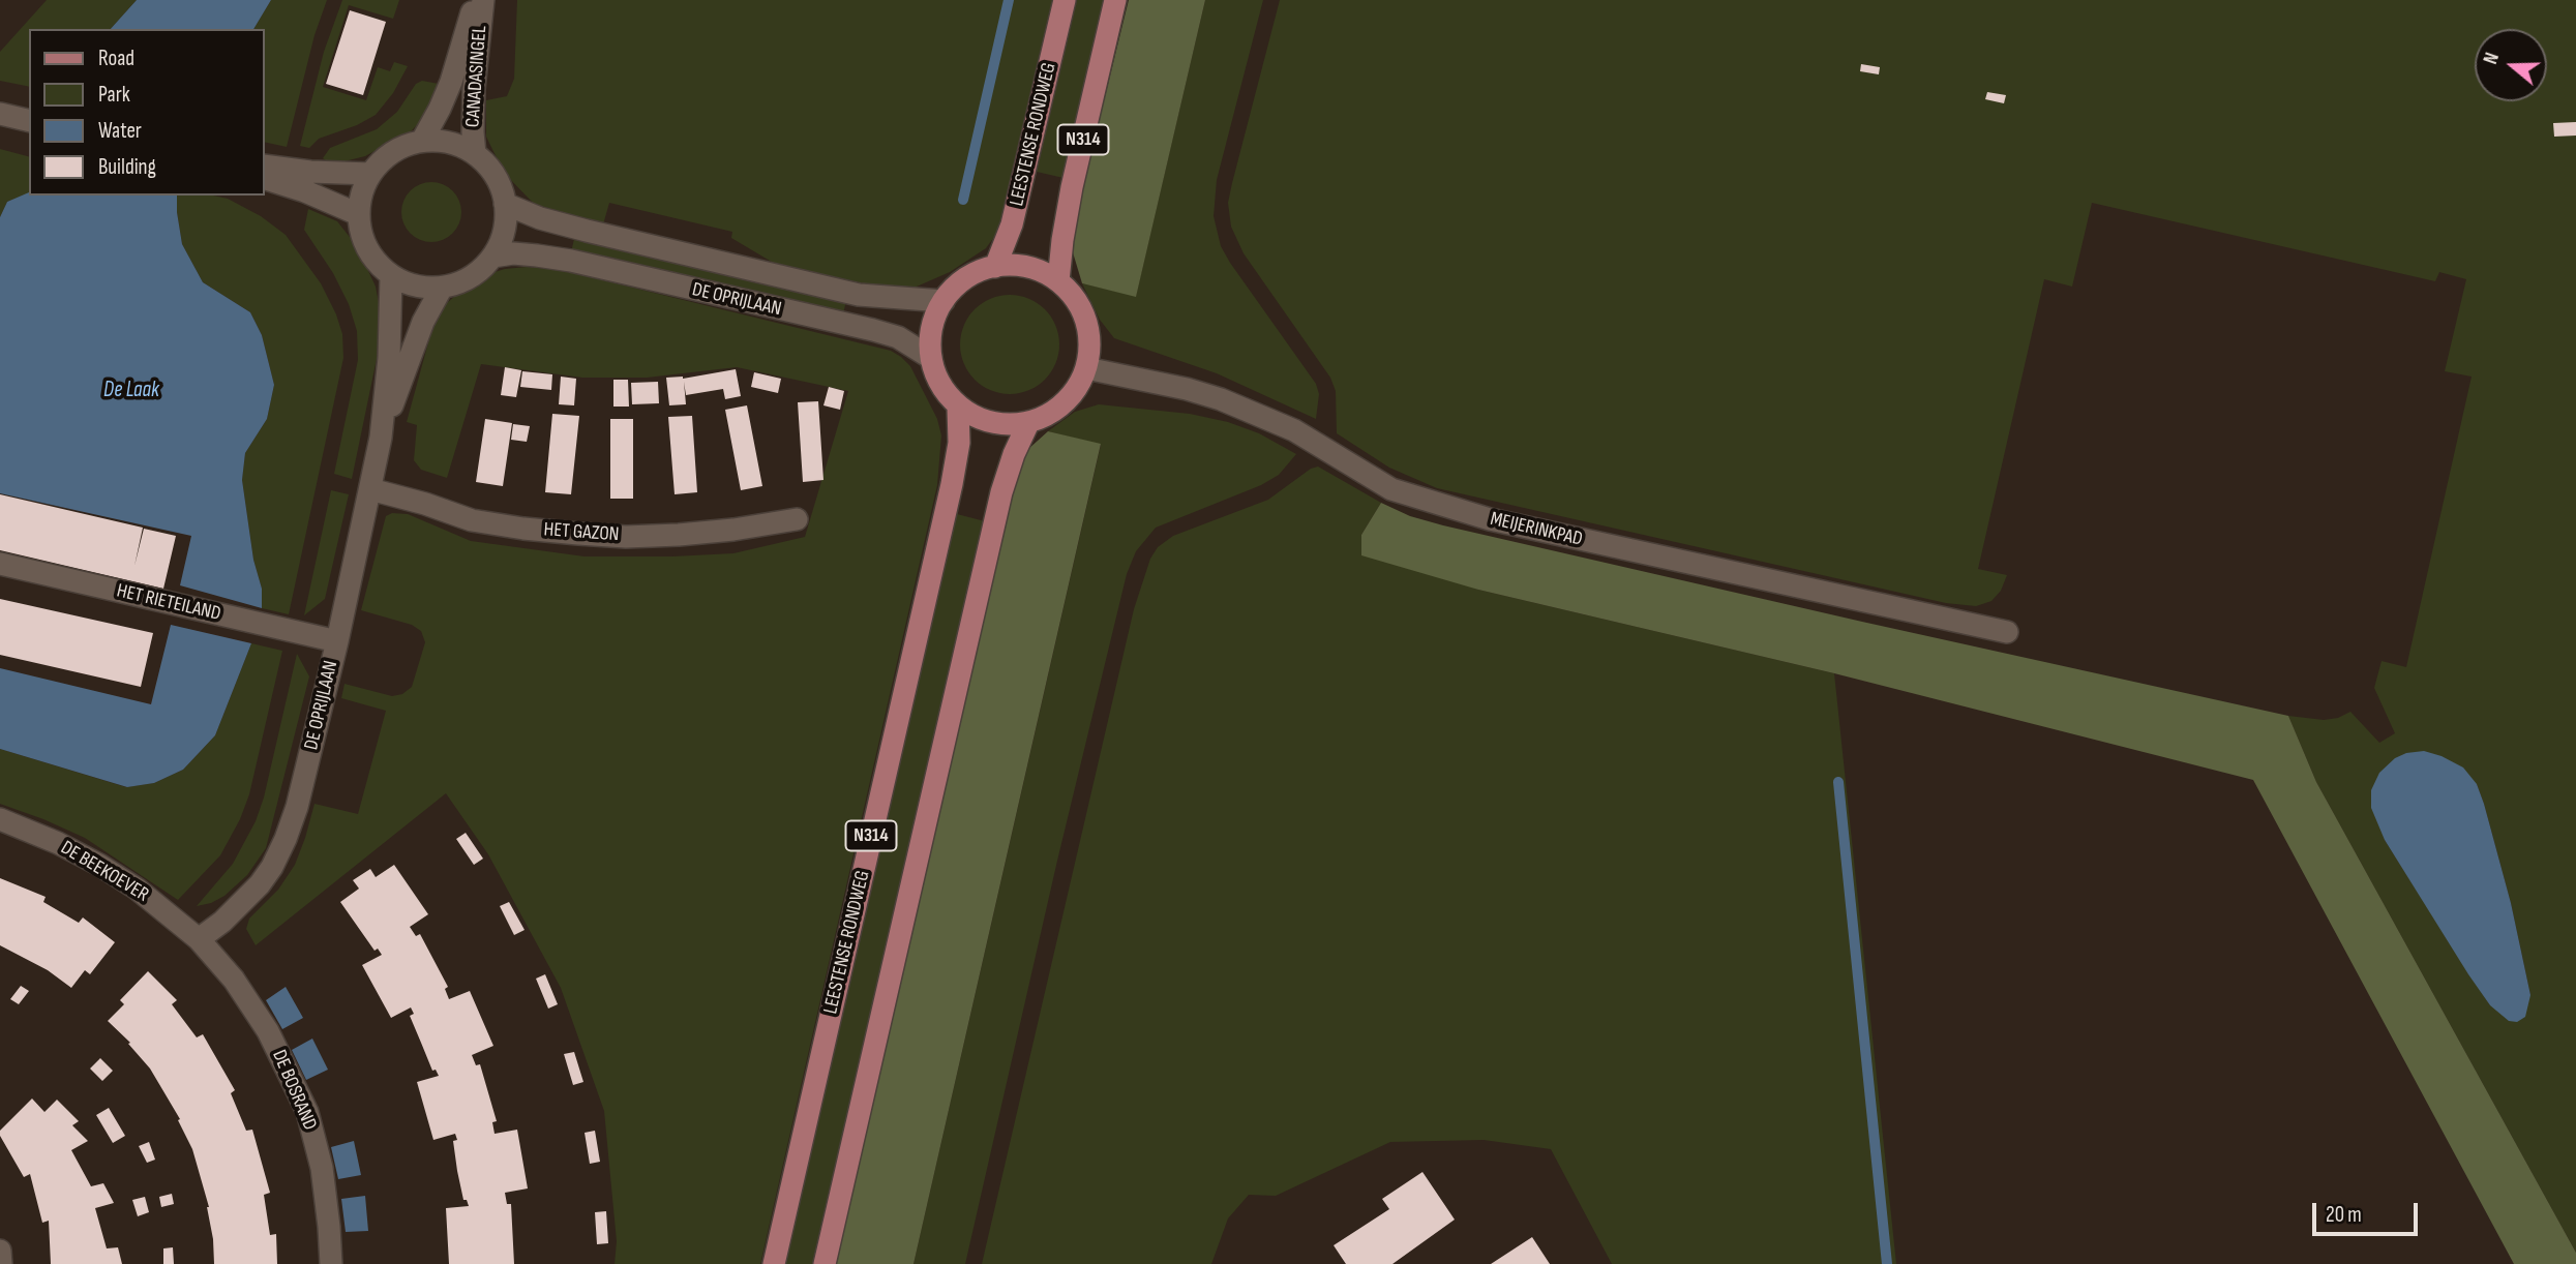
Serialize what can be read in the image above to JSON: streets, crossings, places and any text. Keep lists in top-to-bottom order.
{
  "streets": {
    "main road": ["LEESTENSE RONDWEG", "N314"],
    "street": [
      "CANADASINGEL",
      "DE OPRIJLAAN",
      "MEIJERINKPAD",
      "HET GAZON",
      "HET RIETEILAND",
      "DE BEEKOEVER",
      "DE BOSRAND"
    ]
  },
  "crossings": [
    ["CANADASINGEL", "DE OPRIJLAAN"],
    ["LEESTENSE RONDWEG", "N314"],
    ["LEESTENSE RONDWEG", "DE OPRIJLAAN"],
    ["LEESTENSE RONDWEG", "MEIJERINKPAD"],
    ["N314", "DE OPRIJLAAN"],
    ["N314", "MEIJERINKPAD"],
    ["DE OPRIJLAAN", "MEIJERINKPAD"],
    ["DE OPRIJLAAN", "HET GAZON"],
    ["DE OPRIJLAAN", "HET RIETEILAND"],
    ["DE OPRIJLAAN", "DE BEEKOEVER"],
    ["DE OPRIJLAAN", "DE BOSRAND"],
    ["DE BEEKOEVER", "DE BOSRAND"]
  ],
  "water": ["De Laak"],
  "legend": [
    "Road",
    "Park",
    "Water",
    "Building"
  ],
  "scale_bar": "20 m",
  "north": "left"
}
